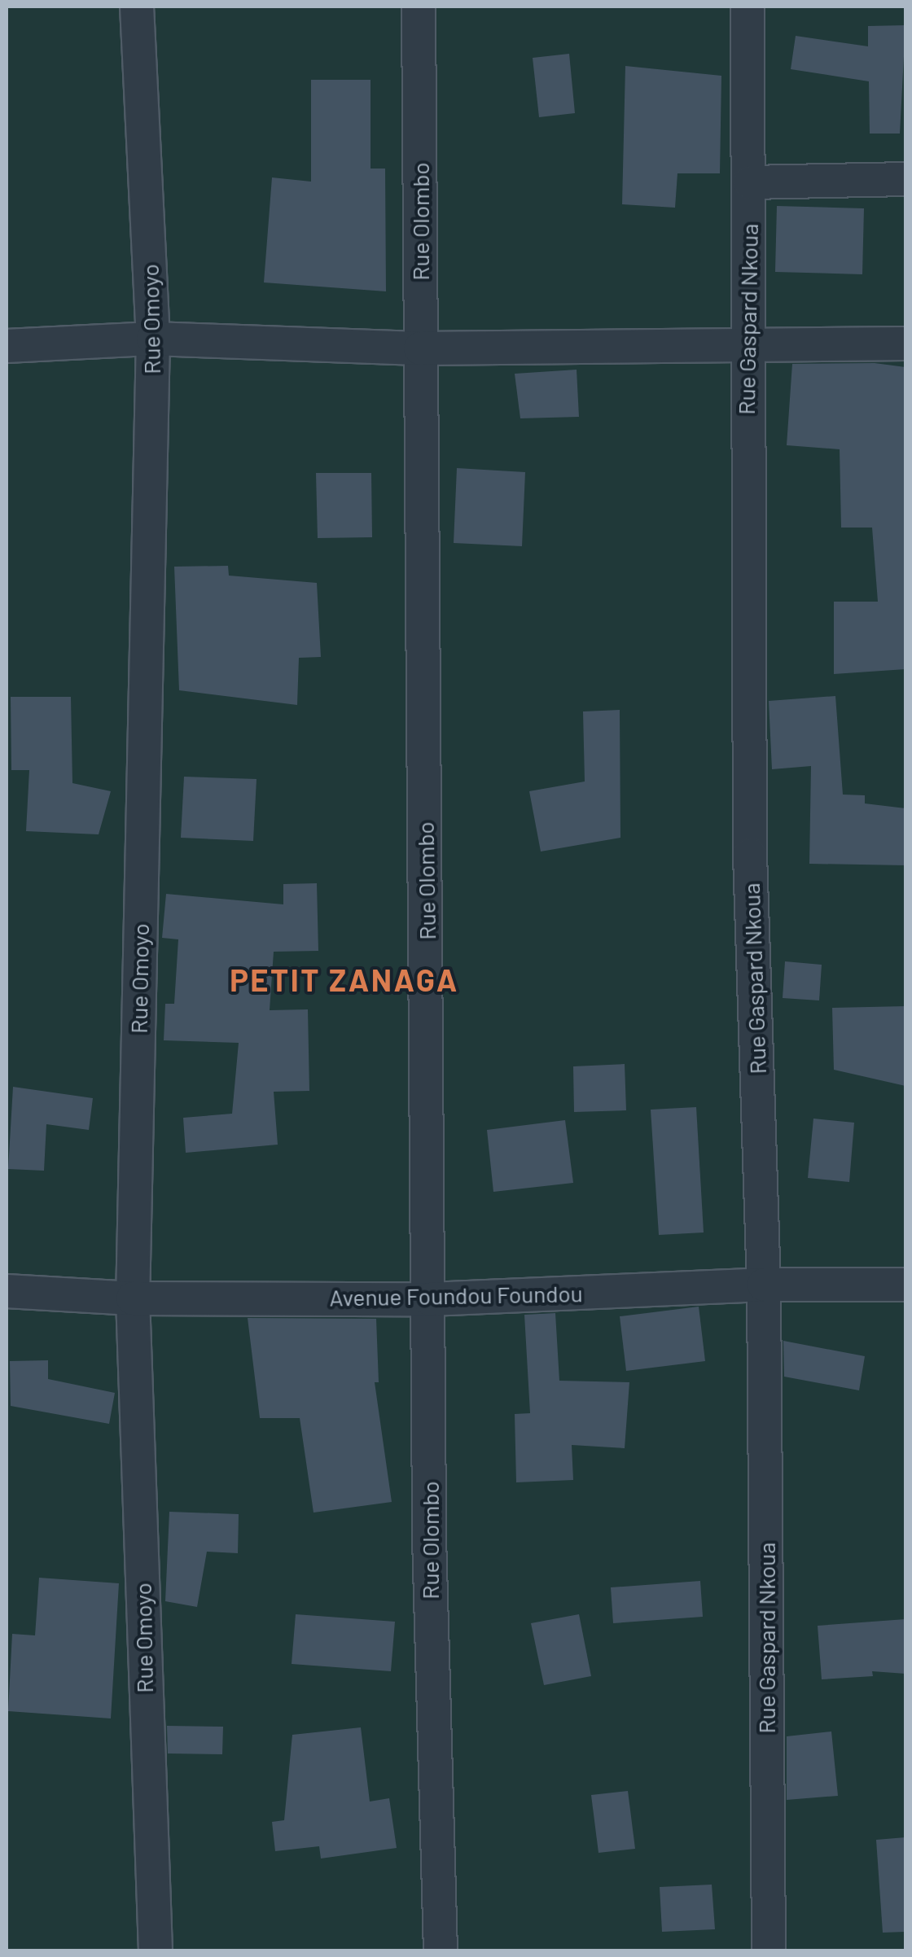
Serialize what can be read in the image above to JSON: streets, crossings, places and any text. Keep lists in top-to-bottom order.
{
  "streets": {
    "street": [
      "Rue Olombo",
      "Rue Omoyo",
      "Rue Gaspard Nkoua",
      "Avenue Foundou Foundou"
    ]
  },
  "crossings": [
    ["Rue Olombo", "Avenue Foundou Foundou"],
    ["Rue Omoyo", "Avenue Foundou Foundou"],
    ["Rue Gaspard Nkoua", "Avenue Foundou Foundou"]
  ],
  "districts": ["PETIT ZANAGA"]
}
